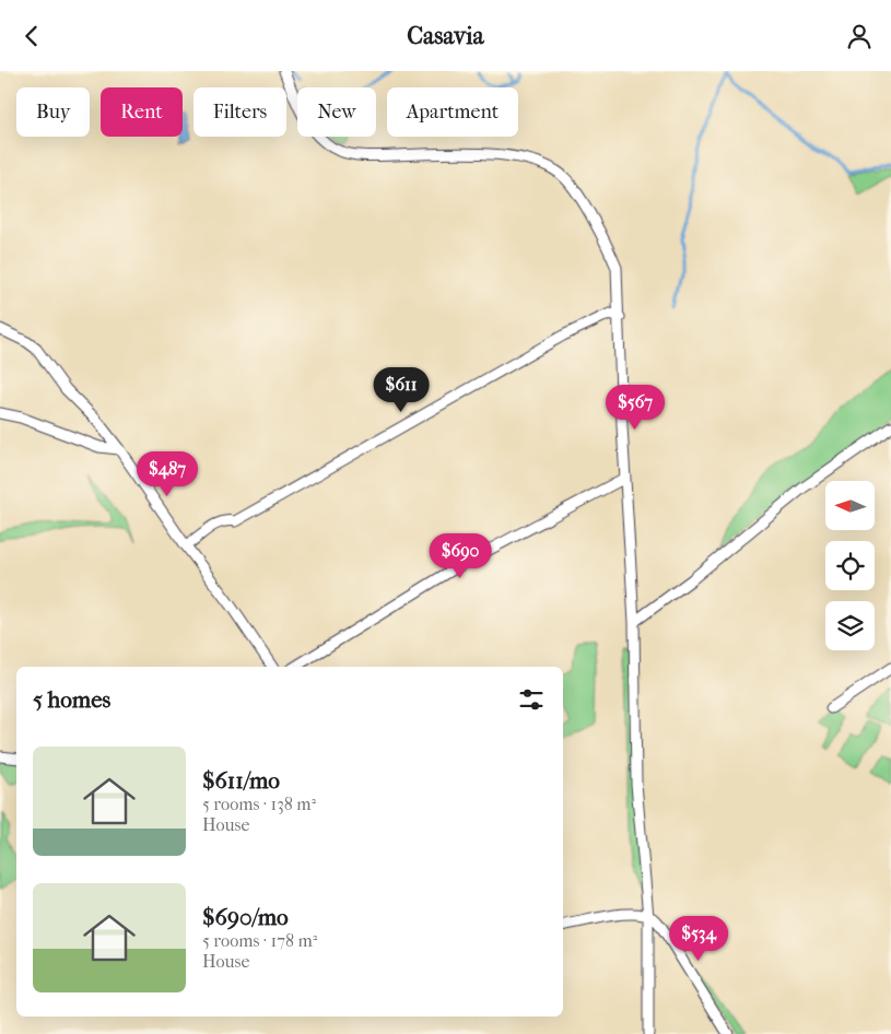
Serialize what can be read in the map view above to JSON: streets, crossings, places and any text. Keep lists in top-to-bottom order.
{
  "north": "left",
  "page": {
    "header": "Casavia",
    "chip": [
      "Buy",
      "Rent",
      "Filters",
      "New",
      "Apartment"
    ],
    "price": [
      "$611",
      "$567",
      "$487",
      "$690",
      "$534"
    ],
    "heading": "5 homes",
    "list": [
      {
        "name": "$611/mo",
        "note": "5 rooms · 138 m² · House"
      },
      {
        "name": "$690/mo",
        "note": "5 rooms · 178 m² · House"
      }
    ]
  }
}
